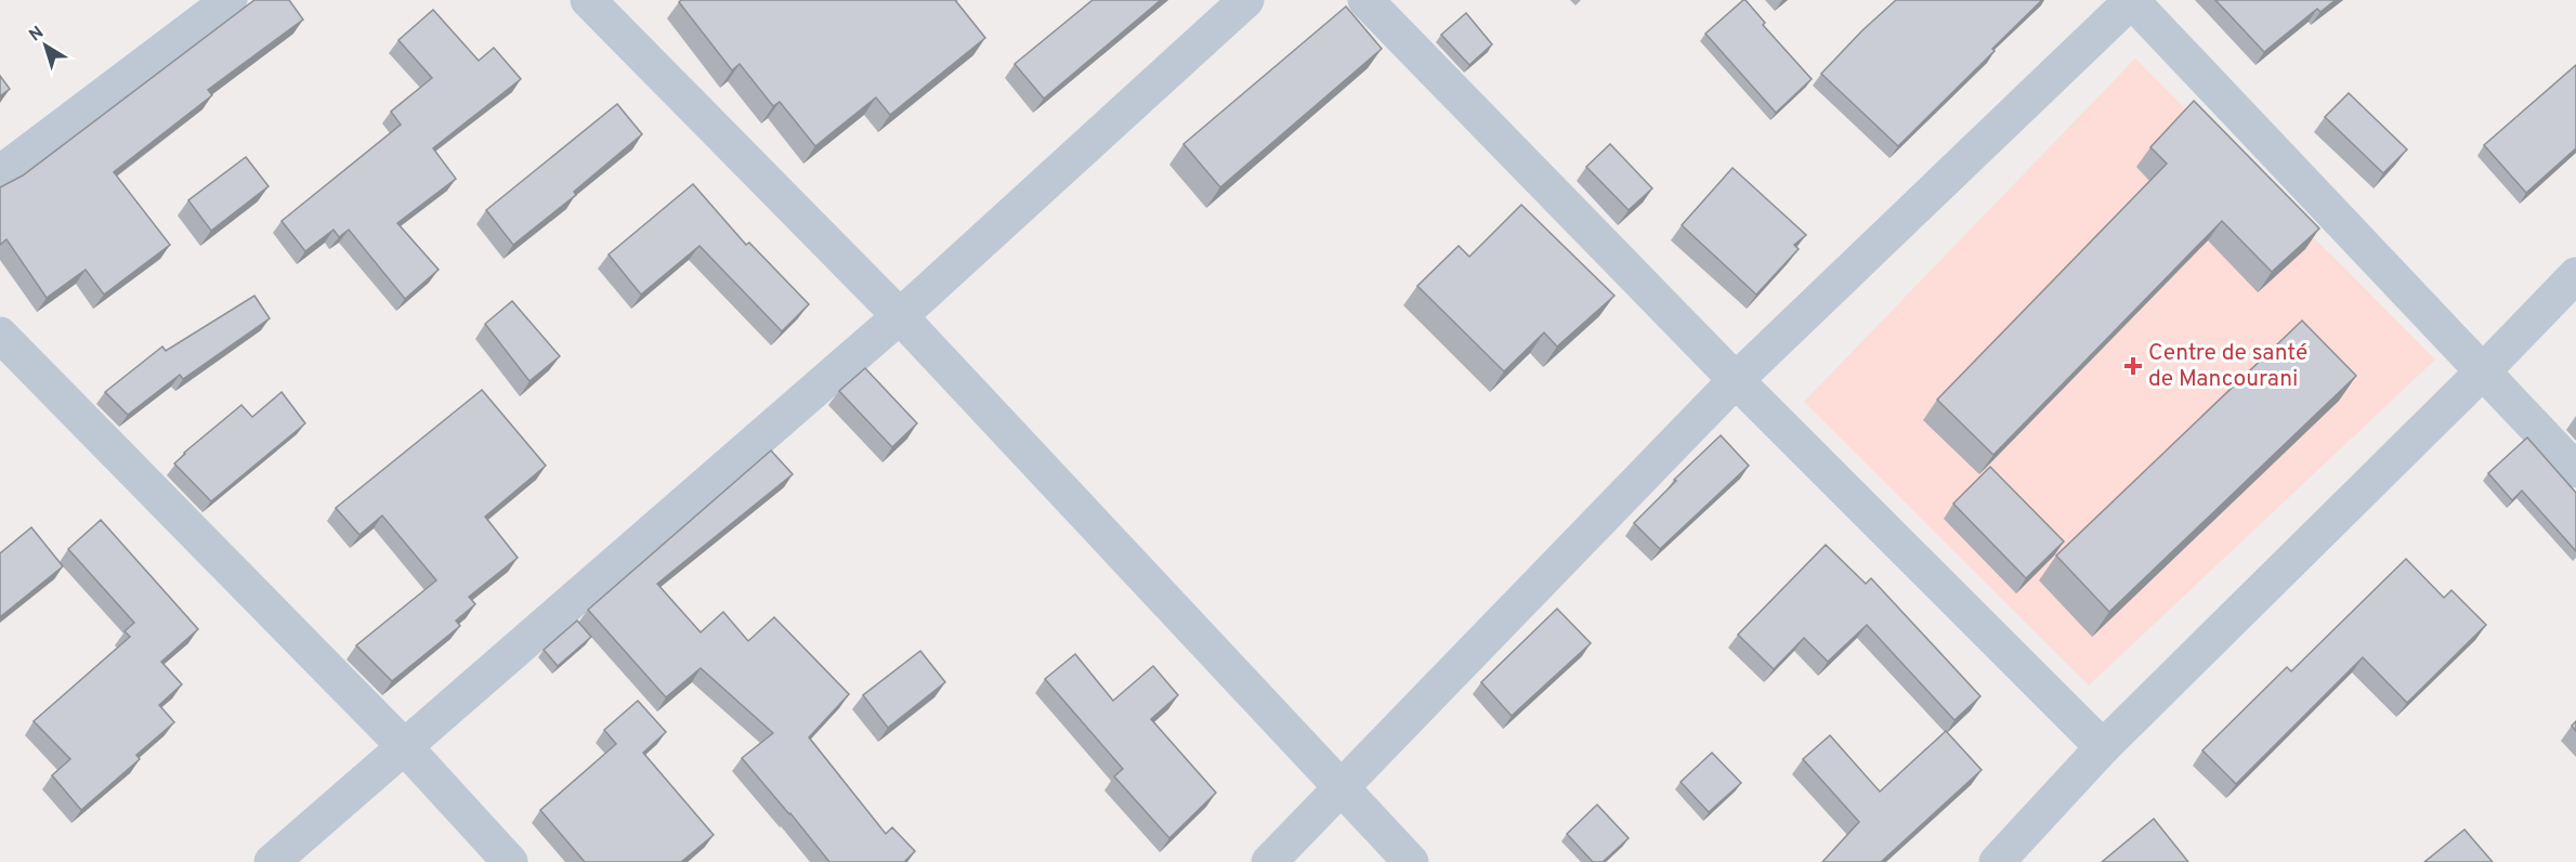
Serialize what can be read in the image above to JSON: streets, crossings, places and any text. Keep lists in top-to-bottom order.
{
  "places": {
    "health": ["Centre de santé de Mancourani"]
  },
  "north": "top left"
}
